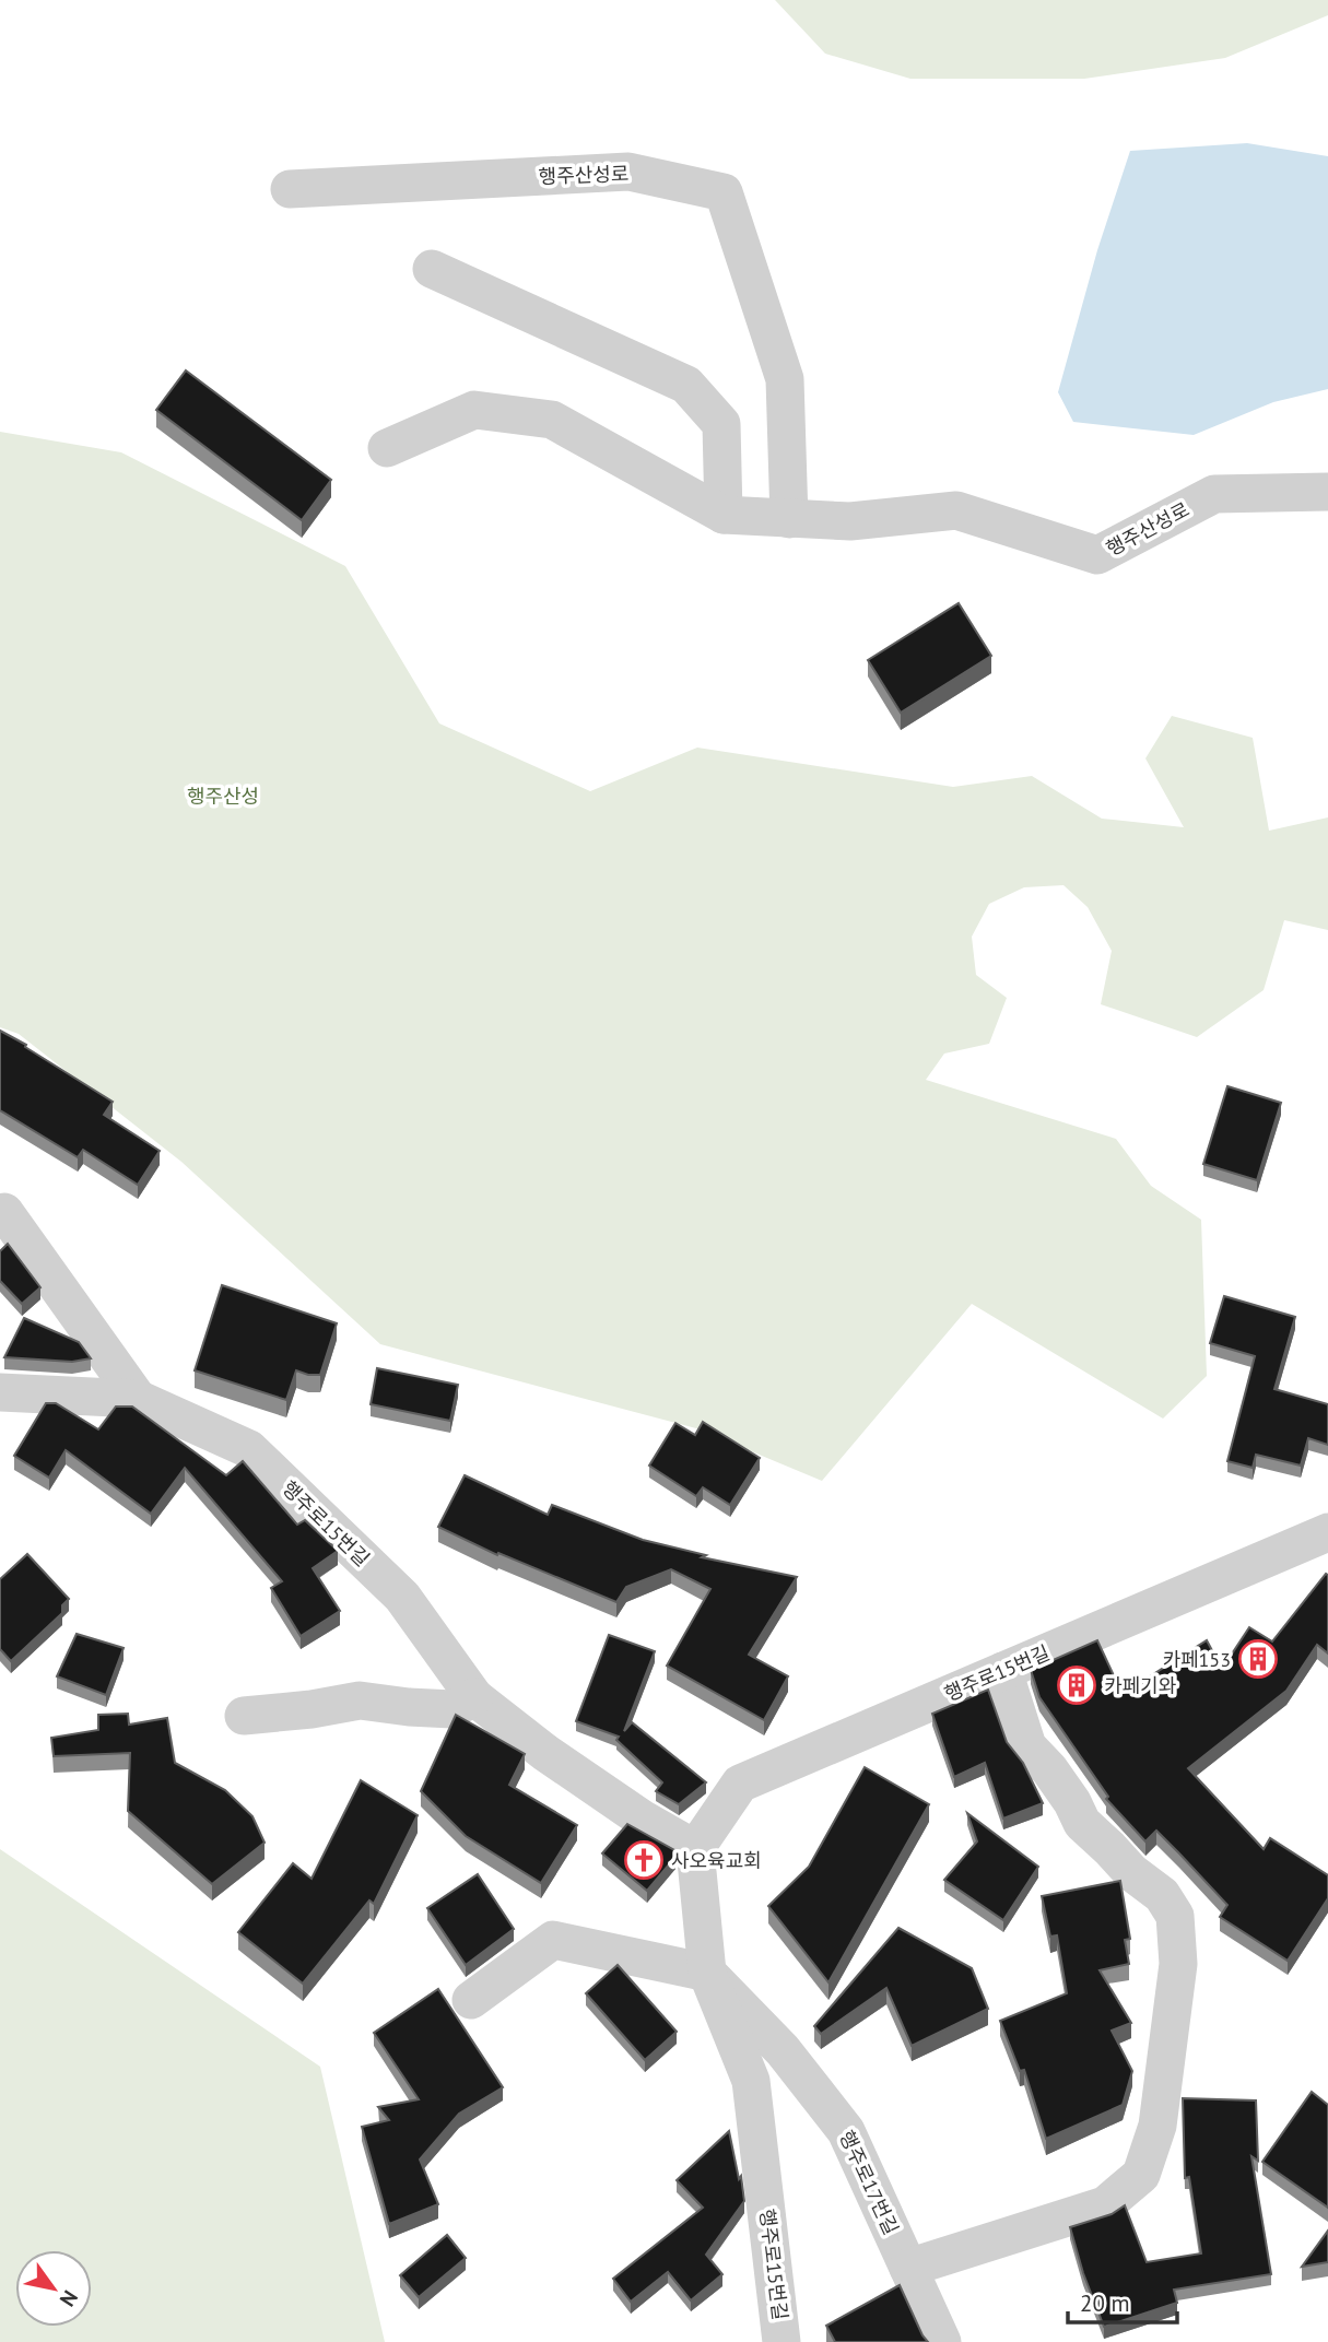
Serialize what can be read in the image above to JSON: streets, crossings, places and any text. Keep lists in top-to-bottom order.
{
  "streets": {
    "street": ["행주산성로", "행주로15번길", "행주로17번길"]
  },
  "crossings": [
    ["행주로15번길", "행주로17번길"]
  ],
  "parks": ["행주산성"],
  "places": {
    "building": ["카페153", "카페기와"],
    "church": ["사오육교회"]
  },
  "scale_bar": "20 m",
  "north": "bottom right"
}
